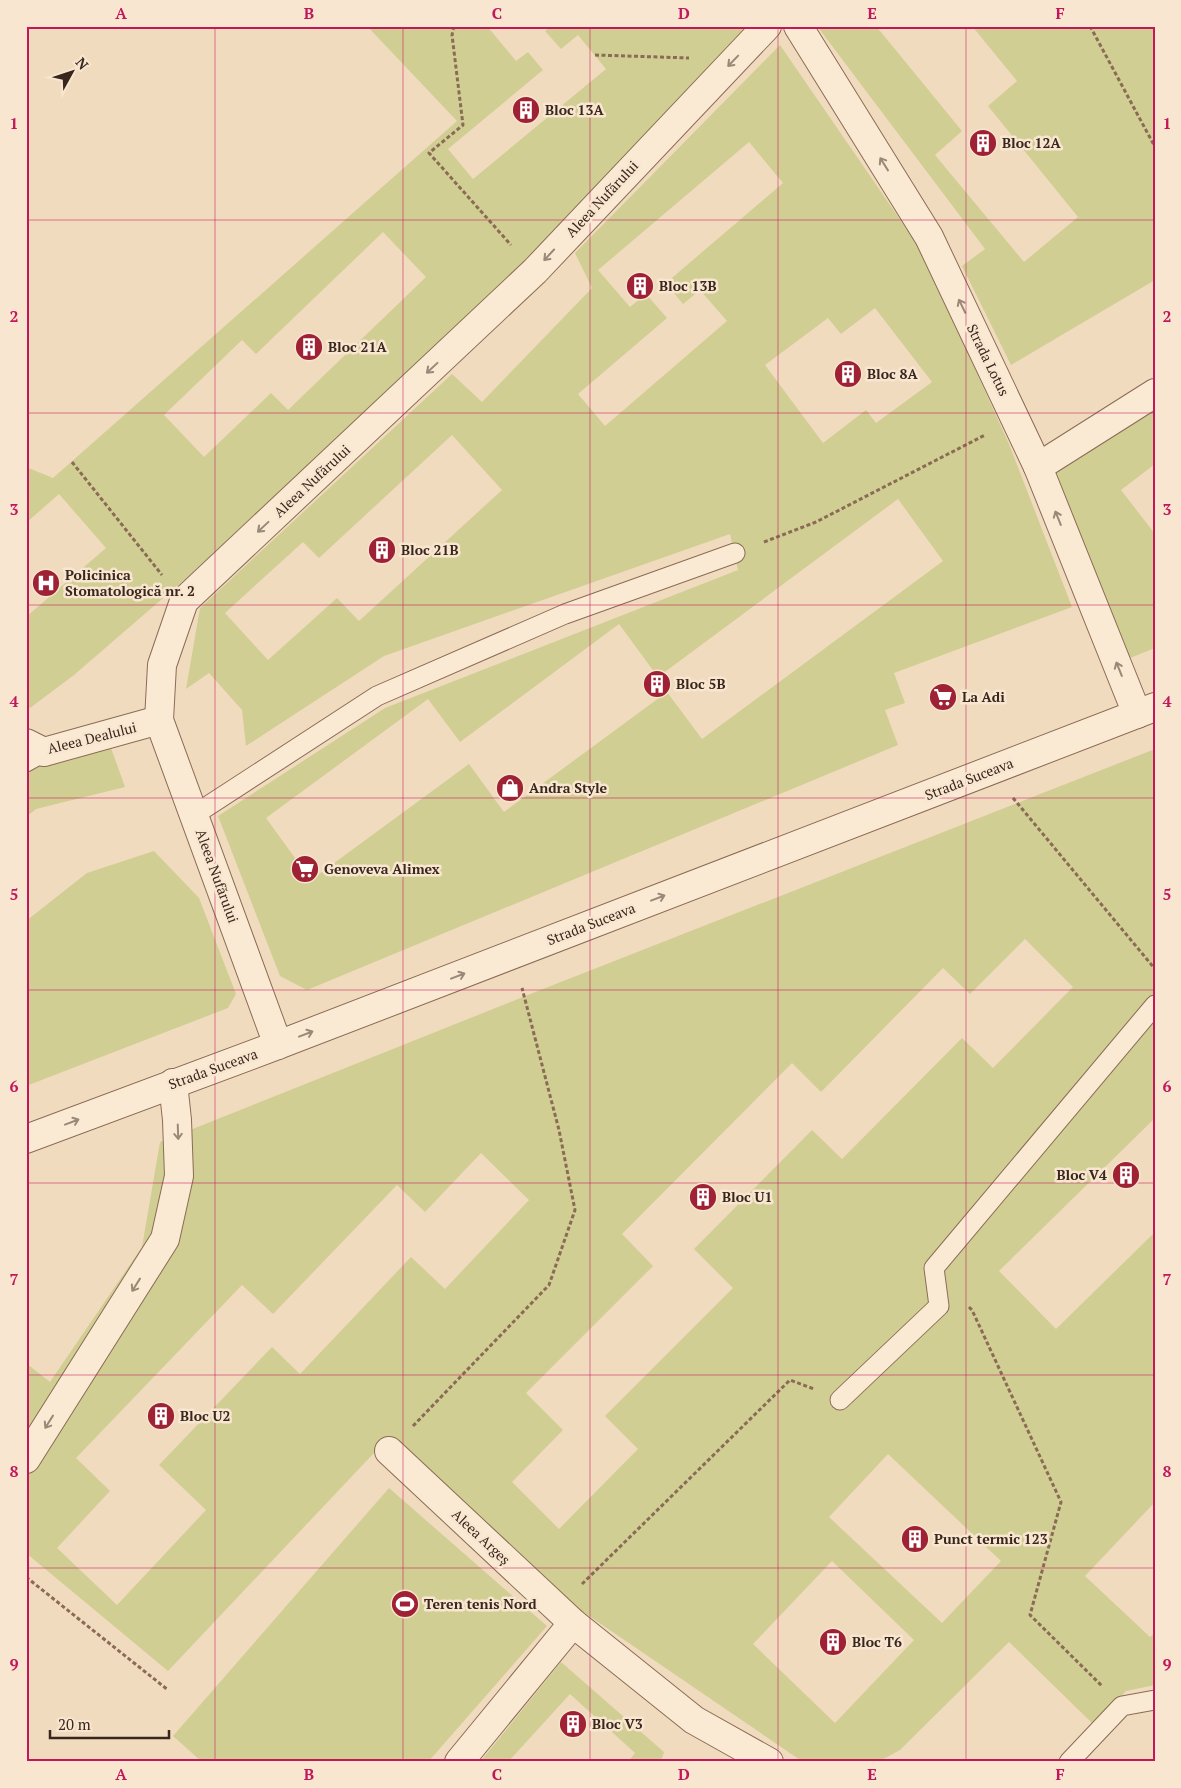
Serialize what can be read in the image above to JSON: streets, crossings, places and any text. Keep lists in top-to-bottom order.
{
  "streets": {
    "street": [
      "Aleea Nufărului",
      "Strada Lotus",
      "Aleea Dealului",
      "Strada Suceava",
      "Aleea Argeș"
    ]
  },
  "crossings": [
    ["Aleea Nufărului", "Aleea Dealului"],
    ["Aleea Nufărului", "Strada Suceava"],
    ["Strada Lotus", "Strada Suceava"]
  ],
  "one_way": ["Aleea Nufărului", "Strada Lotus", "Strada Suceava"],
  "places": {
    "building": [
      "Bloc 13A",
      "Bloc 12A",
      "Bloc 13B",
      "Bloc 21A",
      "Bloc 8A",
      "Bloc 21B",
      "Bloc 5B",
      "Bloc V4",
      "Bloc U1",
      "Bloc U2",
      "Punct termic 123",
      "Bloc T6",
      "Bloc V3"
    ],
    "hospital": ["Policinica Stomatologică nr. 2"],
    "supermarket": ["La Adi", "Genoveva Alimex"],
    "shop": ["Andra Style"],
    "sports": ["Teren tenis Nord"]
  },
  "scale_bar": "20 m",
  "north": "top right",
  "grid": {
    "columns": [
      "A",
      "B",
      "C",
      "D",
      "E",
      "F"
    ],
    "rows": [
      "1",
      "2",
      "3",
      "4",
      "5",
      "6",
      "7",
      "8",
      "9"
    ]
  }
}
